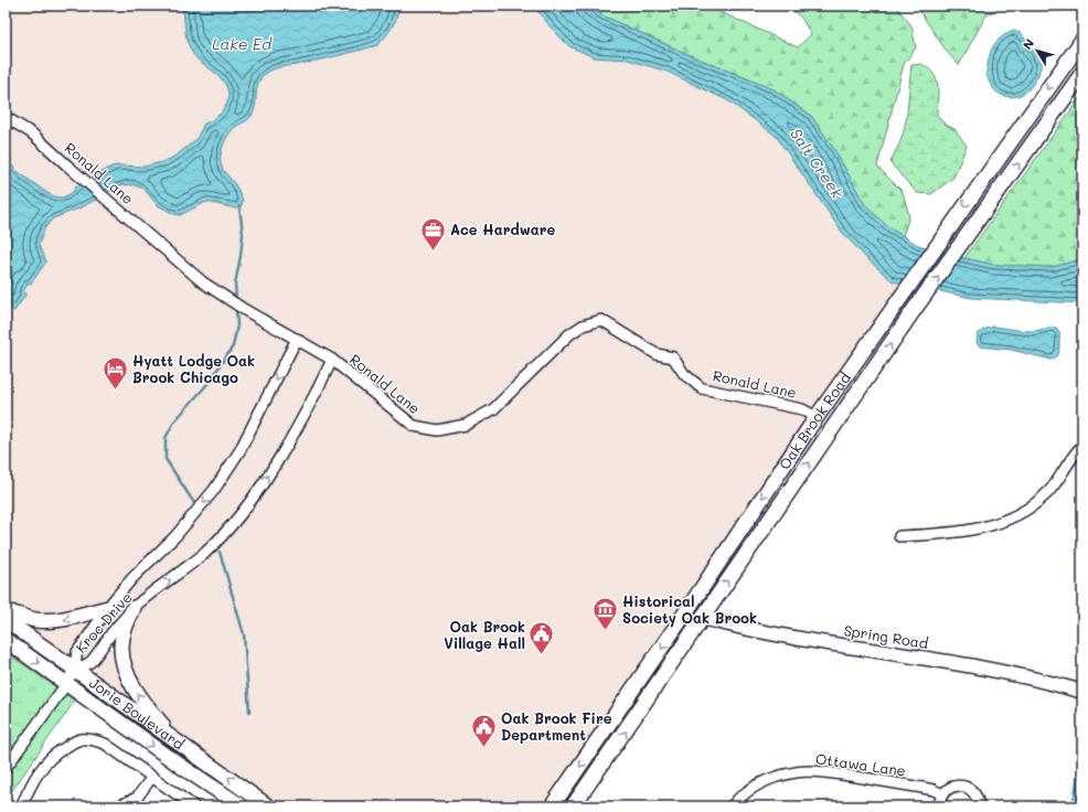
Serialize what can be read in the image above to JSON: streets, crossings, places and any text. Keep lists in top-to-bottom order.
{
  "streets": {
    "main road": ["Oak Brook Road", "Jorie Boulevard"],
    "street": [
      "Ronald Lane",
      "Kroc Drive",
      "Spring Road",
      "Ottawa Lane"
    ]
  },
  "crossings": [
    ["Ronald Lane", "Oak Brook Road"],
    ["Ronald Lane", "Kroc Drive"],
    ["Oak Brook Road", "Spring Road"],
    ["Kroc Drive", "Jorie Boulevard"]
  ],
  "water": ["Lake Ed", "Salt Creek"],
  "places": {
    "office": ["Ace Hardware"],
    "hotel": ["Hyatt Lodge Oak Brook Chicago"],
    "museum": ["Historical Society Oak Brook"],
    "public building": ["Oak Brook Village Hall", "Oak Brook Fire Department"]
  },
  "north": "top left"
}
